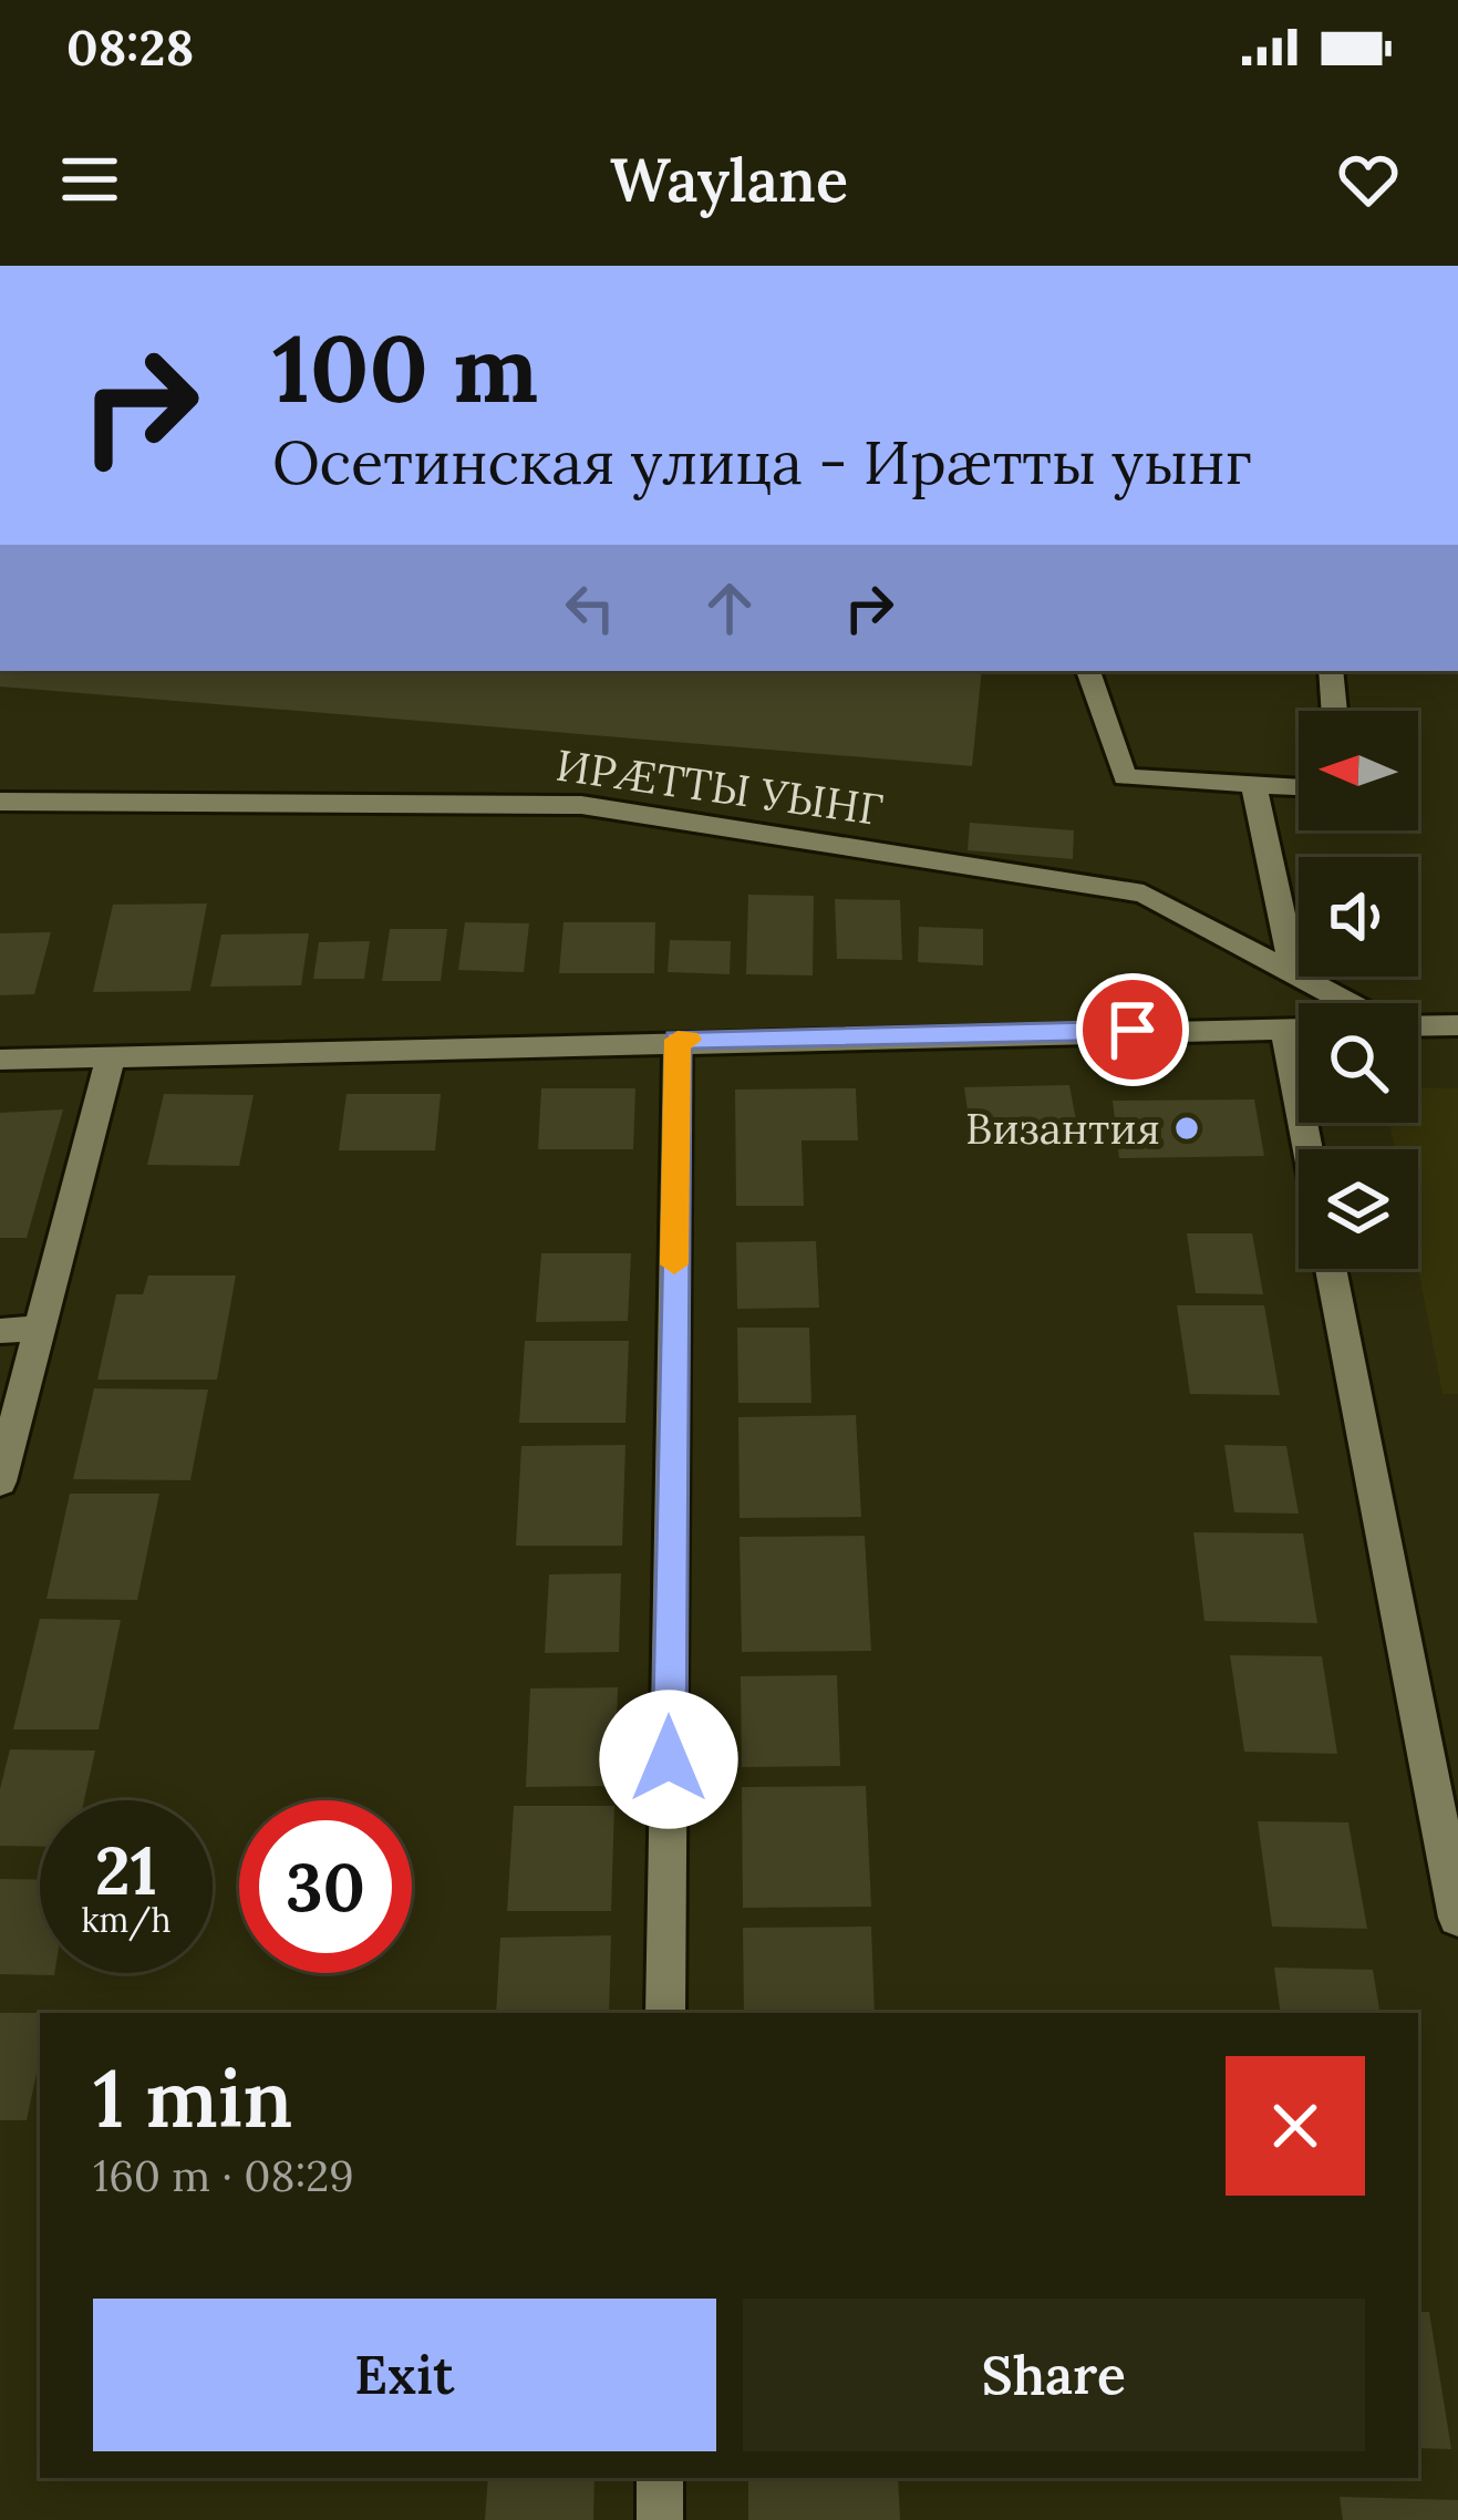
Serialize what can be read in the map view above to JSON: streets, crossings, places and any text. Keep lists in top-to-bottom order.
{
  "streets": {
    "street": ["ИРÆТТЫ УЫНГ"]
  },
  "places": ["Византия"],
  "north": "left",
  "page": {
    "status": "08:28",
    "header": "Waylane",
    "turn": ["100 m", "Осетинская улица - Ирæтты уынг"],
    "speed": "21 km/h",
    "limit": "30",
    "heading": ["1 min", "160 m · 08:29"],
    "buttons": ["Exit", "Share"]
  }
}
